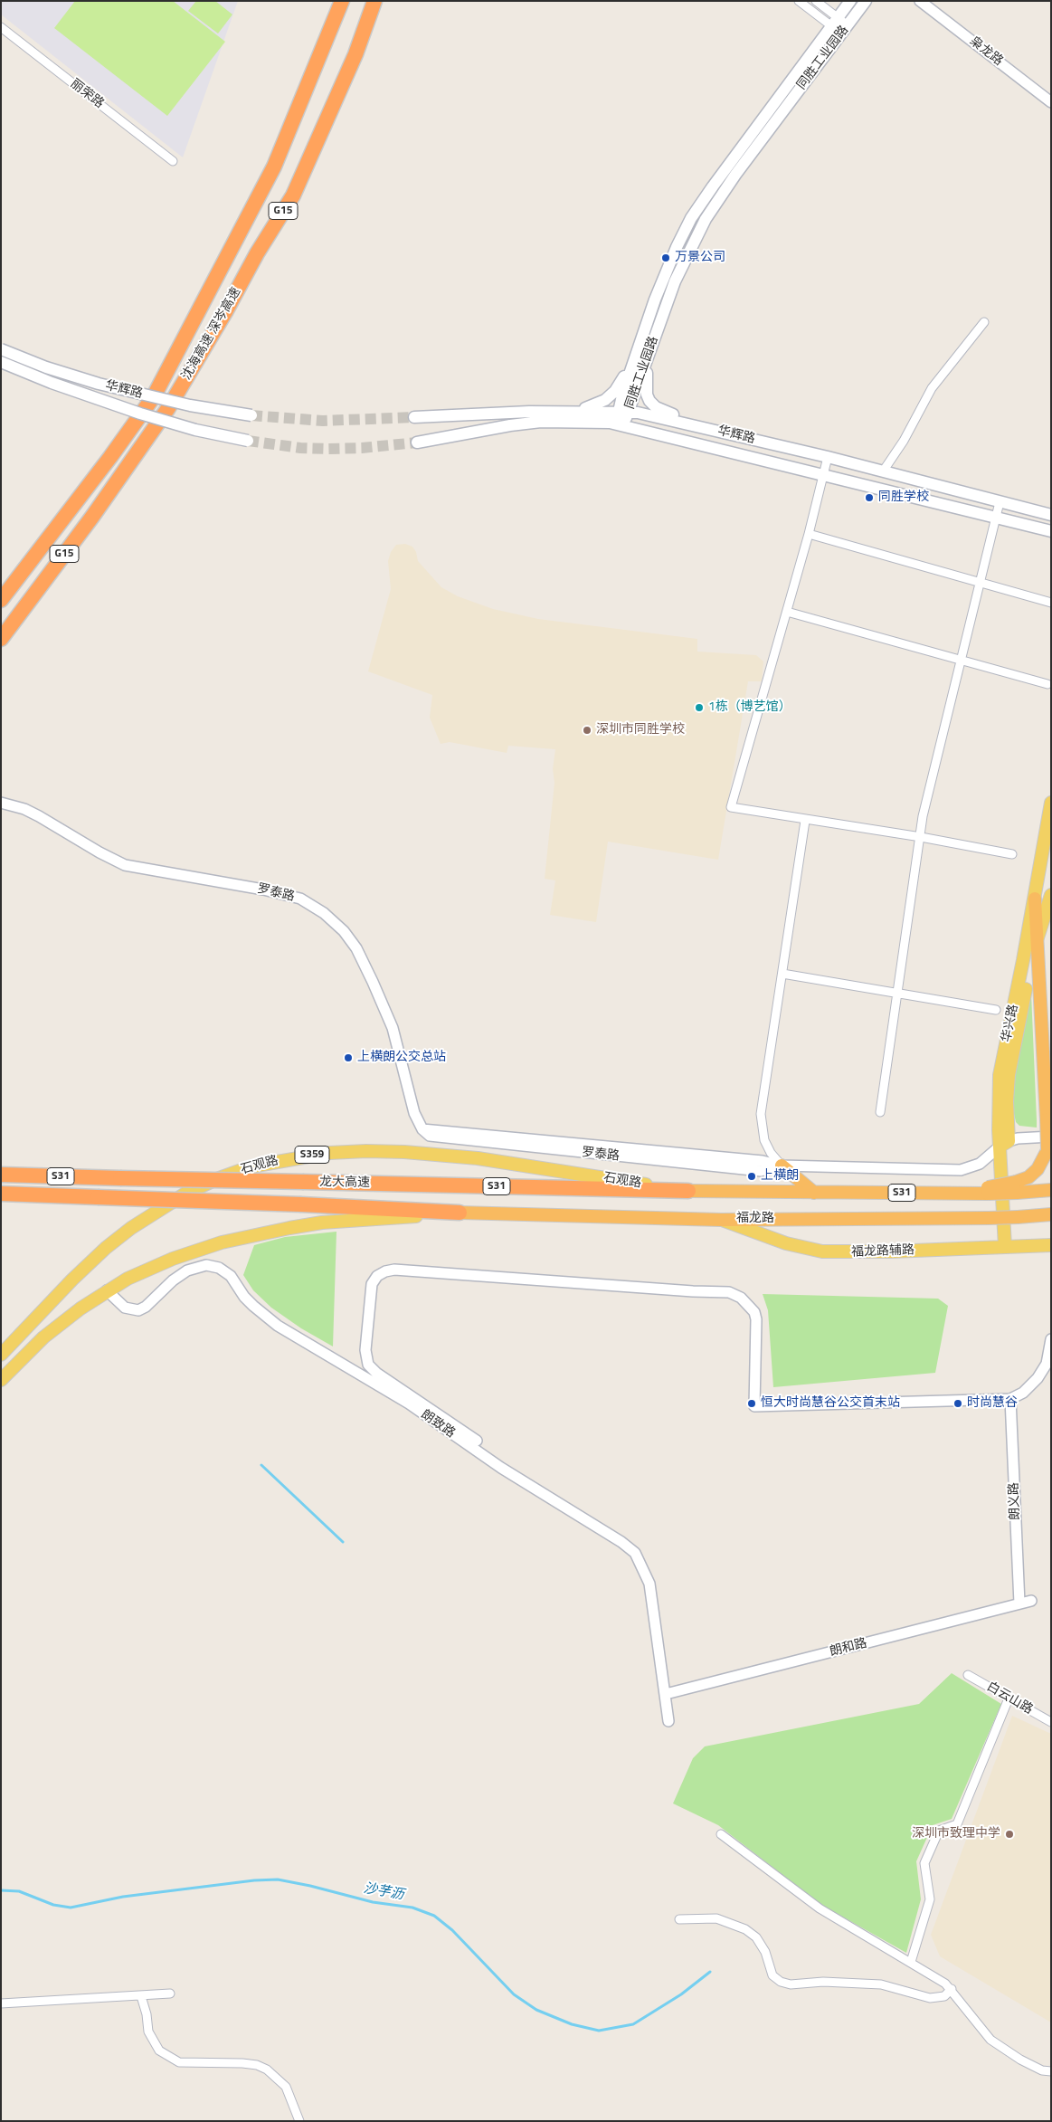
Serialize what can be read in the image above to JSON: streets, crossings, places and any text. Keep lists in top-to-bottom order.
{
  "streets": {
    "highway": [
      "G15",
      "沈海高速 深岑高速",
      "S31",
      "龙大高速",
      "福龙路"
    ],
    "main road": [
      "同胜工业园路",
      "华辉路",
      "华兴路",
      "S359",
      "石观路",
      "福龙路辅路"
    ],
    "street": [
      "枭龙路",
      "丽荣路",
      "罗泰路",
      "朗致路",
      "朗义路",
      "朗和路",
      "白云山路"
    ]
  },
  "crossings": [
    ["同胜工业园路", "华辉路"],
    ["罗泰路", "华兴路"],
    ["华兴路", "福龙路辅路"],
    ["石观路", "S31"],
    ["石观路", "龙大高速"],
    ["S31", "龙大高速"],
    ["龙大高速", "福龙路"],
    ["福龙路", "福龙路辅路"],
    ["朗致路", "朗和路"],
    ["朗义路", "朗和路"]
  ],
  "water": ["沙芋沥"],
  "places": [
    "万景公司",
    "同胜学校",
    "1栋（博艺馆）",
    "深圳市同胜学校",
    "上横朗公交总站",
    "上横朗",
    "恒大时尚慧谷公交首末站",
    "时尚慧谷",
    "深圳市致理中学"
  ]
}
